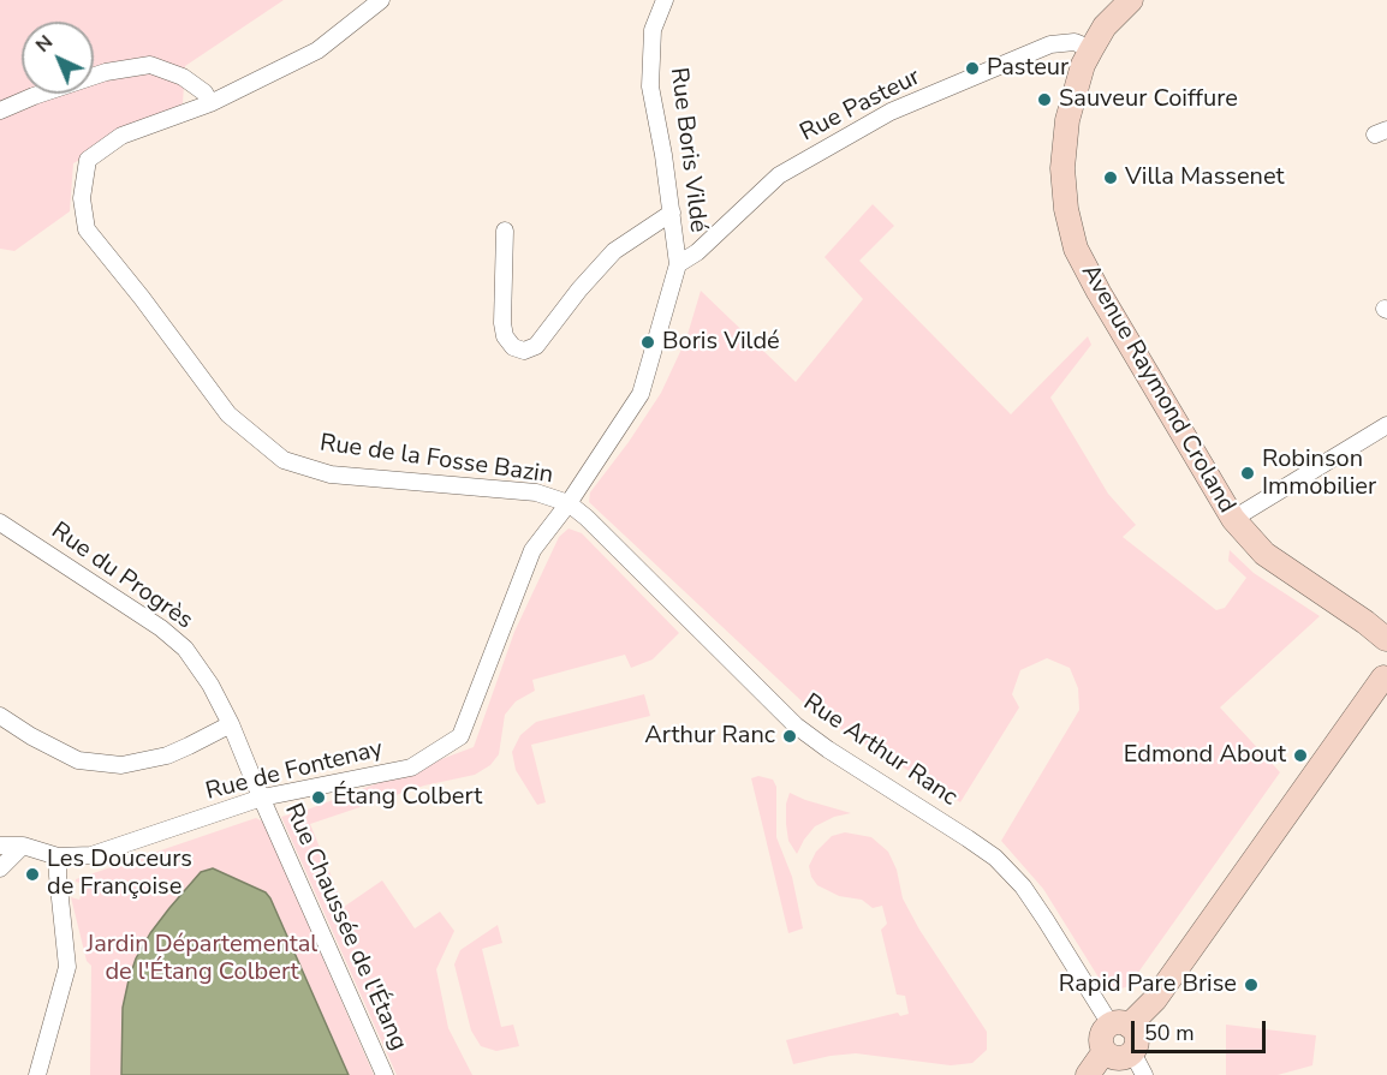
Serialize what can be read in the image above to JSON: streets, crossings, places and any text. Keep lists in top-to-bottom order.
{
  "streets": {
    "main road": ["Avenue Raymond Croland"],
    "street": [
      "Rue Pasteur",
      "Rue Boris Vildé",
      "Rue de la Fosse Bazin",
      "Rue du Progrès",
      "Rue Arthur Ranc",
      "Rue de Fontenay",
      "Rue Chaussée de l'Étang"
    ]
  },
  "crossings": [
    ["Rue Pasteur", "Rue Boris Vildé"],
    ["Rue Pasteur", "Avenue Raymond Croland"],
    ["Rue Pasteur", "Rue de Fontenay"],
    ["Rue Boris Vildé", "Rue de Fontenay"],
    ["Rue de la Fosse Bazin", "Rue Arthur Ranc"],
    ["Rue de la Fosse Bazin", "Rue de Fontenay"],
    ["Rue du Progrès", "Rue de Fontenay"],
    ["Rue du Progrès", "Rue Chaussée de l'Étang"],
    ["Rue Arthur Ranc", "Rue de Fontenay"],
    ["Rue de Fontenay", "Rue Chaussée de l'Étang"]
  ],
  "parks": ["Jardin Départemental de l'Étang Colbert"],
  "places": [
    "Pasteur",
    "Sauveur Coiffure",
    "Villa Massenet",
    "Boris Vildé",
    "Robinson Immobilier",
    "Arthur Ranc",
    "Edmond About",
    "Étang Colbert",
    "Les Douceurs de Françoise",
    "Rapid Pare Brise"
  ],
  "scale_bar": "50 m",
  "north": "top left"
}
